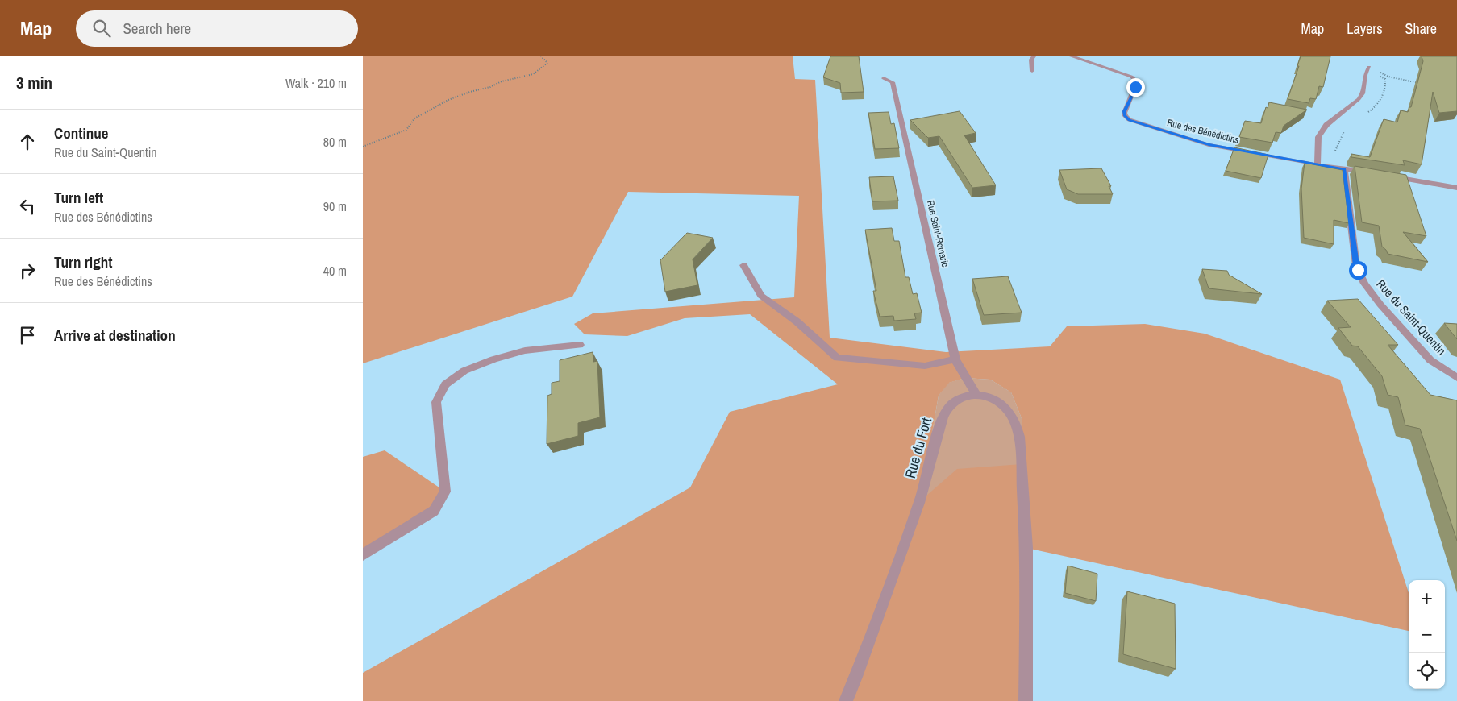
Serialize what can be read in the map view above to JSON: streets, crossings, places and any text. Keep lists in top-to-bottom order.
{
  "streets": {
    "street": [
      "Rue des Bénédictins",
      "Rue Saint-Romaric",
      "Rue du Saint-Quentin",
      "Rue du Fort"
    ]
  },
  "crossings": [
    ["Rue des Bénédictins", "Rue du Saint-Quentin"],
    ["Rue Saint-Romaric", "Rue du Fort"]
  ],
  "page": {
    "header": "Map",
    "search": "Search here",
    "nav": ["Map", "Layers", "Share"],
    "heading": ["3 min", "Walk · 210 m"],
    "list": [
      ["Continue", "Rue du Saint-Quentin", "80 m"],
      ["Turn left", "Rue des Bénédictins", "90 m"],
      ["Turn right", "Rue des Bénédictins", "40 m"],
      "Arrive at destination"
    ],
    "map_buttons": ["+", "−"]
  }
}
